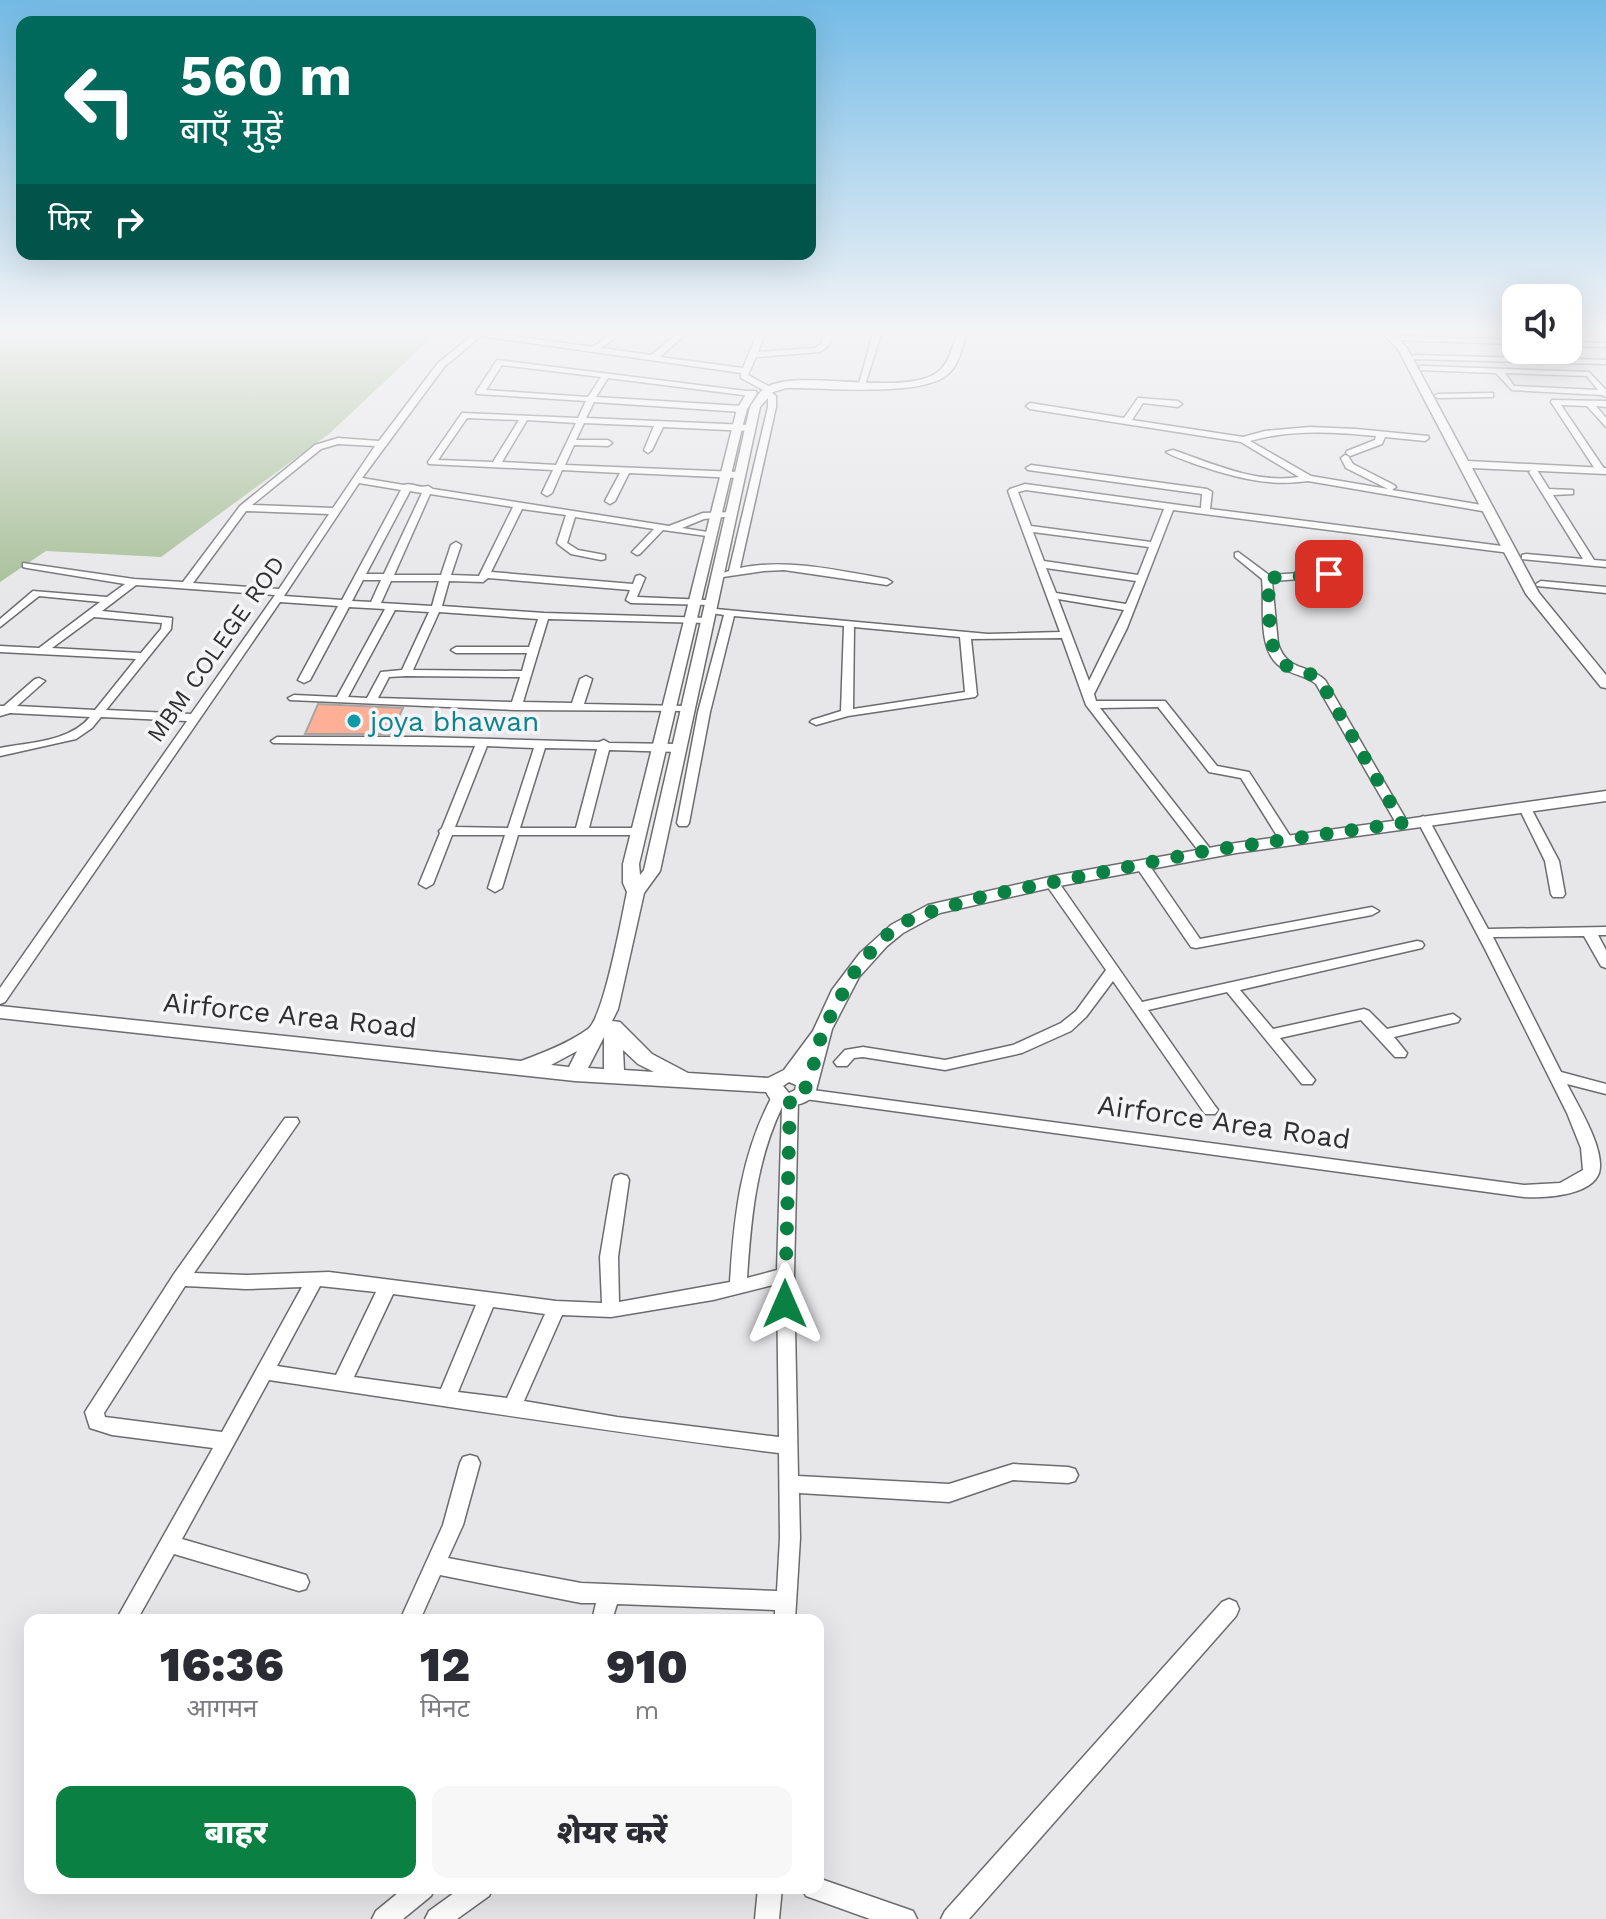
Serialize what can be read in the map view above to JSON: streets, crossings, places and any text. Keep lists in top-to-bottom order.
{
  "streets": {
    "street": ["MBM COLEGE ROD", "Airforce Area Road"]
  },
  "places": ["joya bhawan"],
  "page": {
    "turn": ["560 m", "बाएँ मुड़ें"],
    "then": "फिर",
    "eta": [
      "16:36",
      "आगमन",
      "12",
      "मिनट",
      "910",
      "m"
    ],
    "buttons": ["बाहर", "शेयर करें"]
  }
}
